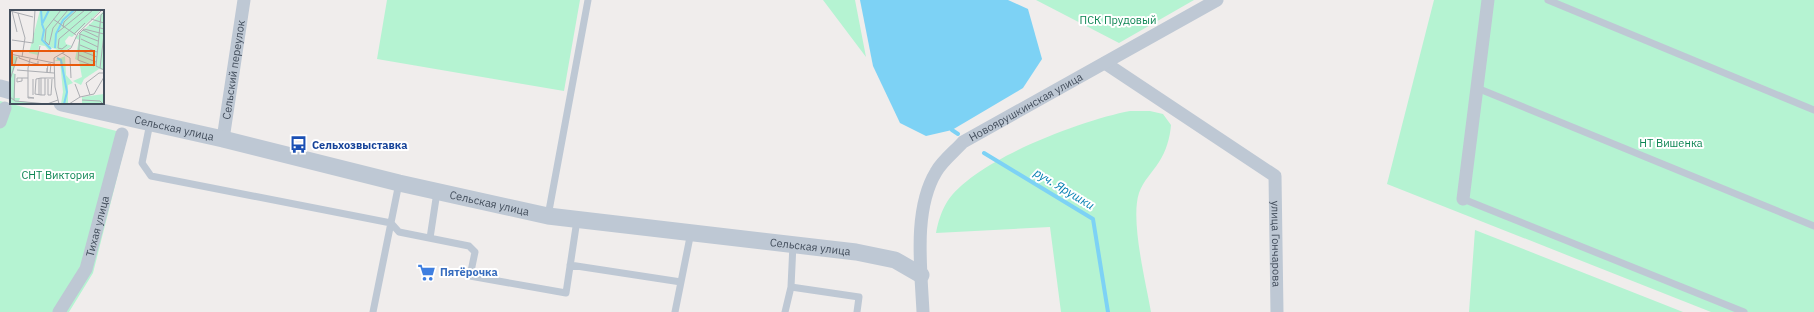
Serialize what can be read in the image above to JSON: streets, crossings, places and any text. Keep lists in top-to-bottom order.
{
  "streets": {
    "street": [
      "Сельский переулок",
      "Новоярушкинская улица",
      "Сельская улица",
      "Тихая улица",
      "улица Гончарова"
    ]
  },
  "crossings": [
    ["Сельский переулок", "Сельская улица"],
    ["Новоярушкинская улица", "Сельская улица"],
    ["Новоярушкинская улица", "улица Гончарова"]
  ],
  "water": ["руч. Ярушки"],
  "parks": ["ПСК Прудовый", "НТ Вишенка", "СНТ Виктория"],
  "places": {
    "bus stop": ["Сельхозвыставка"],
    "supermarket": ["Пятёрочка"]
  }
}
